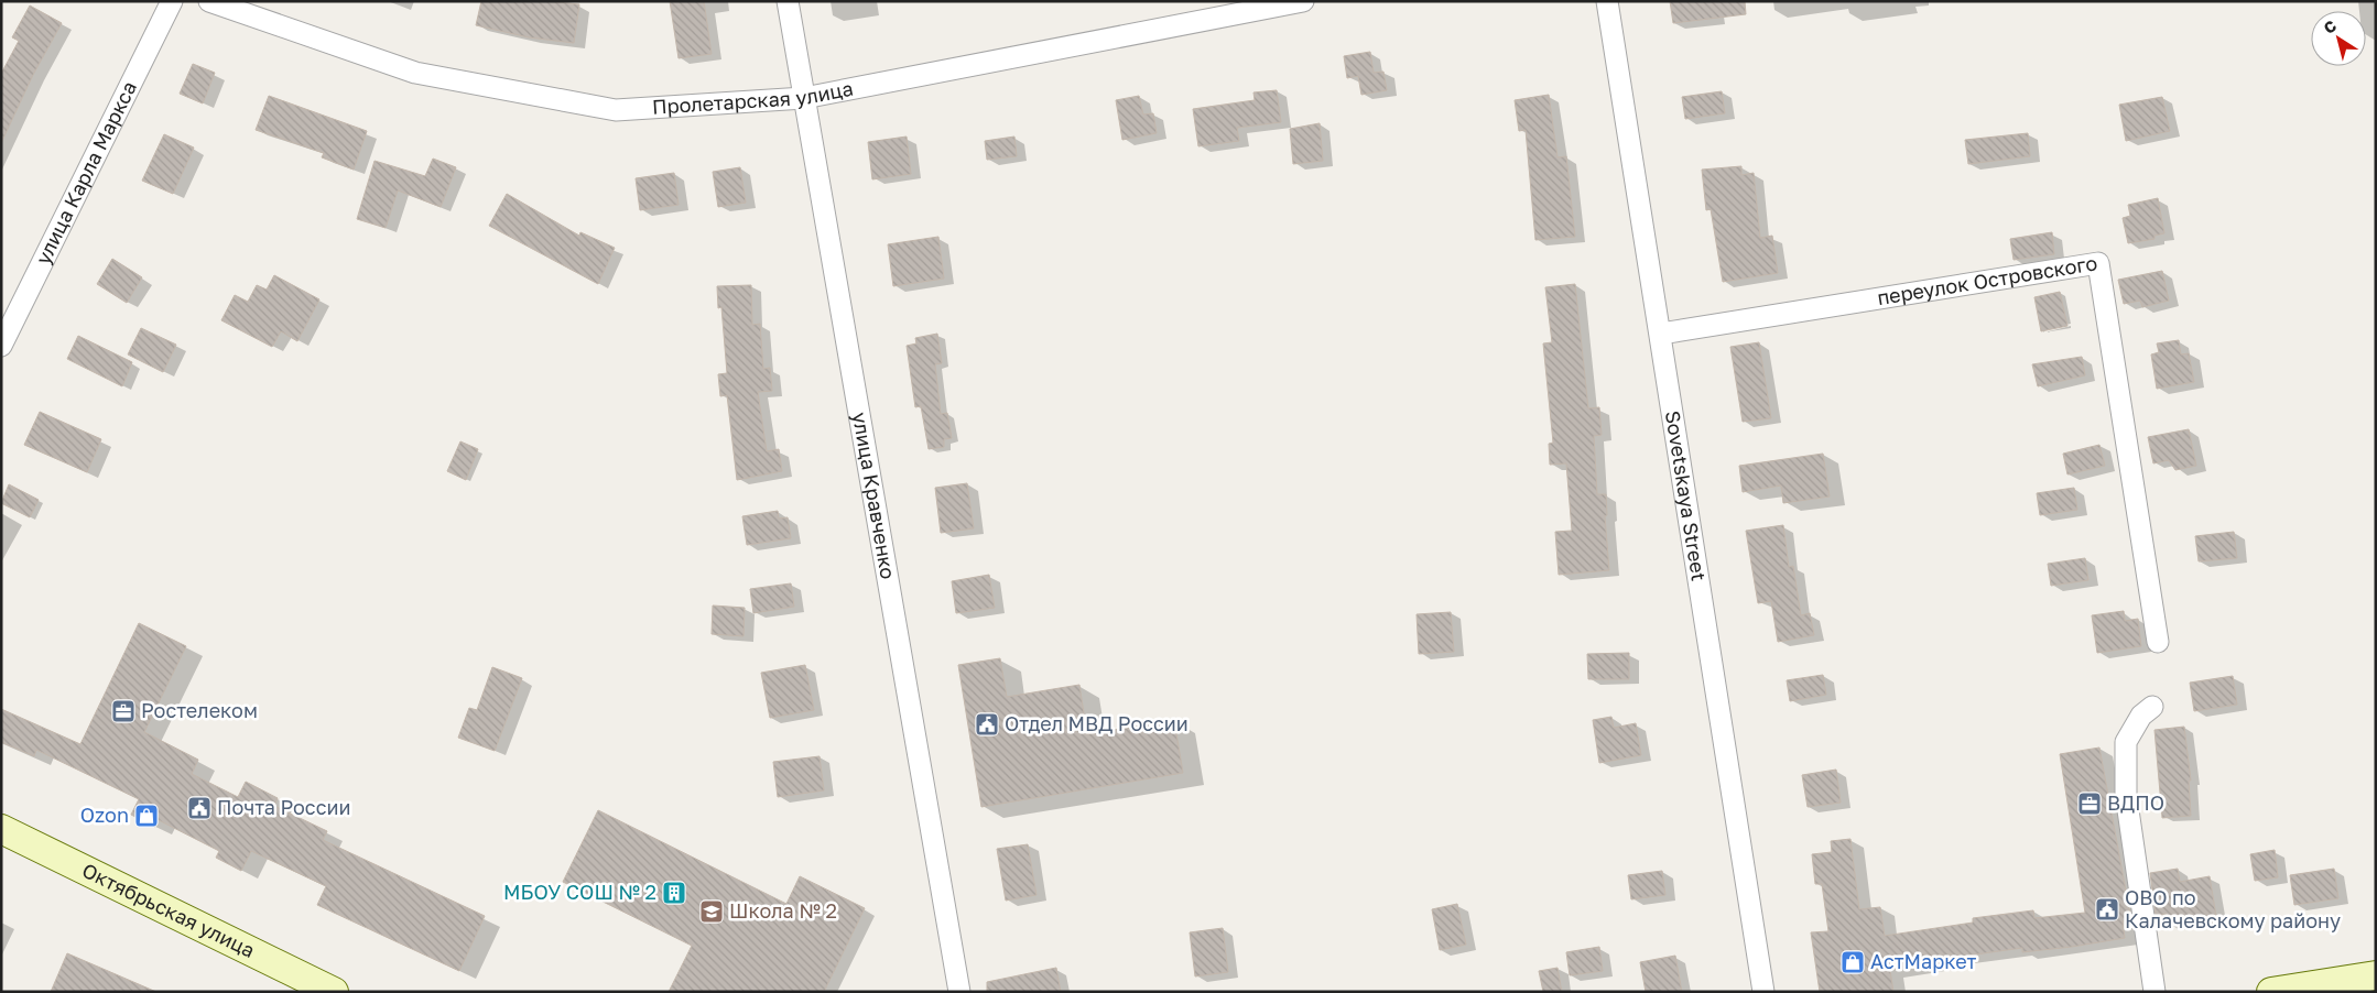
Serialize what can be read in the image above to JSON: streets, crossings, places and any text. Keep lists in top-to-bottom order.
{
  "streets": {
    "main road": ["Октябрьская улица"],
    "street": [
      "Пролетарская улица",
      "улица Карла Маркса",
      "переулок Островского",
      "улица Кравченко",
      "Sovetskaya Street"
    ]
  },
  "crossings": [
    ["Пролетарская улица", "улица Кравченко"],
    ["переулок Островского", "Sovetskaya Street"]
  ],
  "places": {
    "office": ["Ростелеком", "ВДПО"],
    "public building": ["Отдел МВД России", "Почта России", "ОВО по Калачевскому району"],
    "shop": ["Ozon", "АстМаркет"],
    "building": ["МБОУ СОШ № 2"],
    "school or university": ["Школа № 2"]
  },
  "north": "top left"
}
